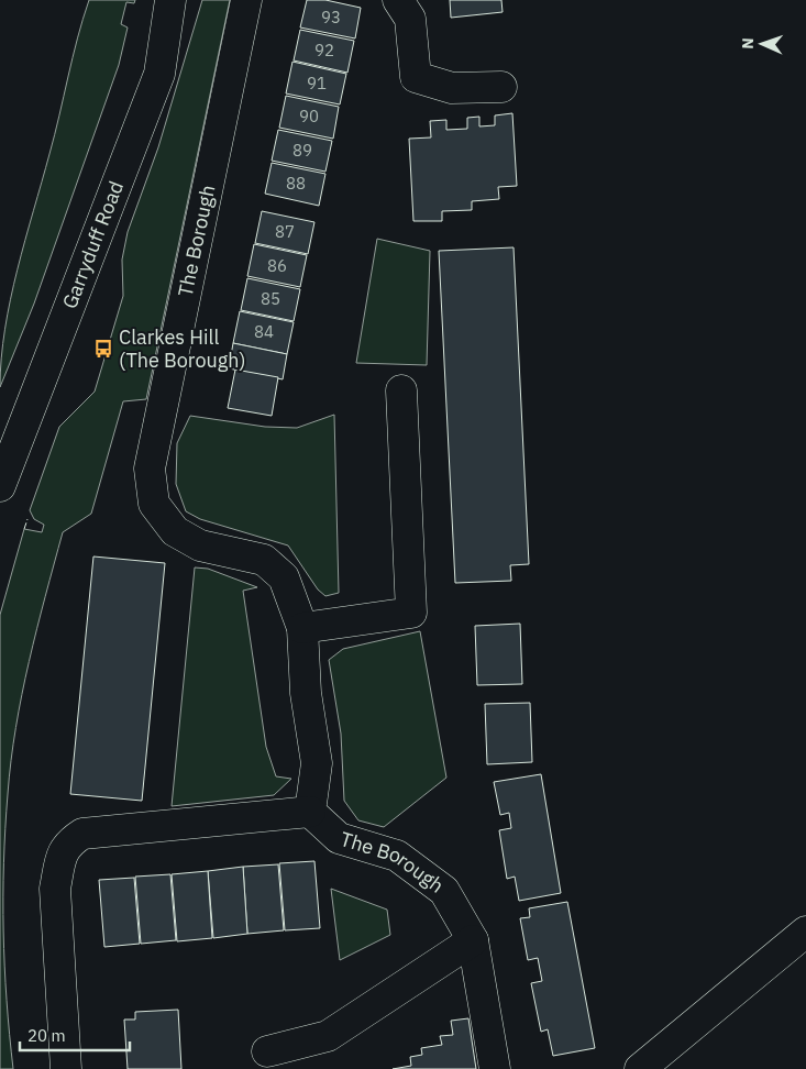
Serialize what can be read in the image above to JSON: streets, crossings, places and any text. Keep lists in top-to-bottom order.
{
  "streets": {
    "street": ["The Borough", "Garryduff Road"]
  },
  "places": {
    "bus stop": ["Clarkes Hill (The Borough)"]
  },
  "house_numbers": [
    "93",
    "92",
    "91",
    "90",
    "89",
    "88",
    "87",
    "86",
    "85",
    "84"
  ],
  "scale_bar": "20 m",
  "north": "left"
}
